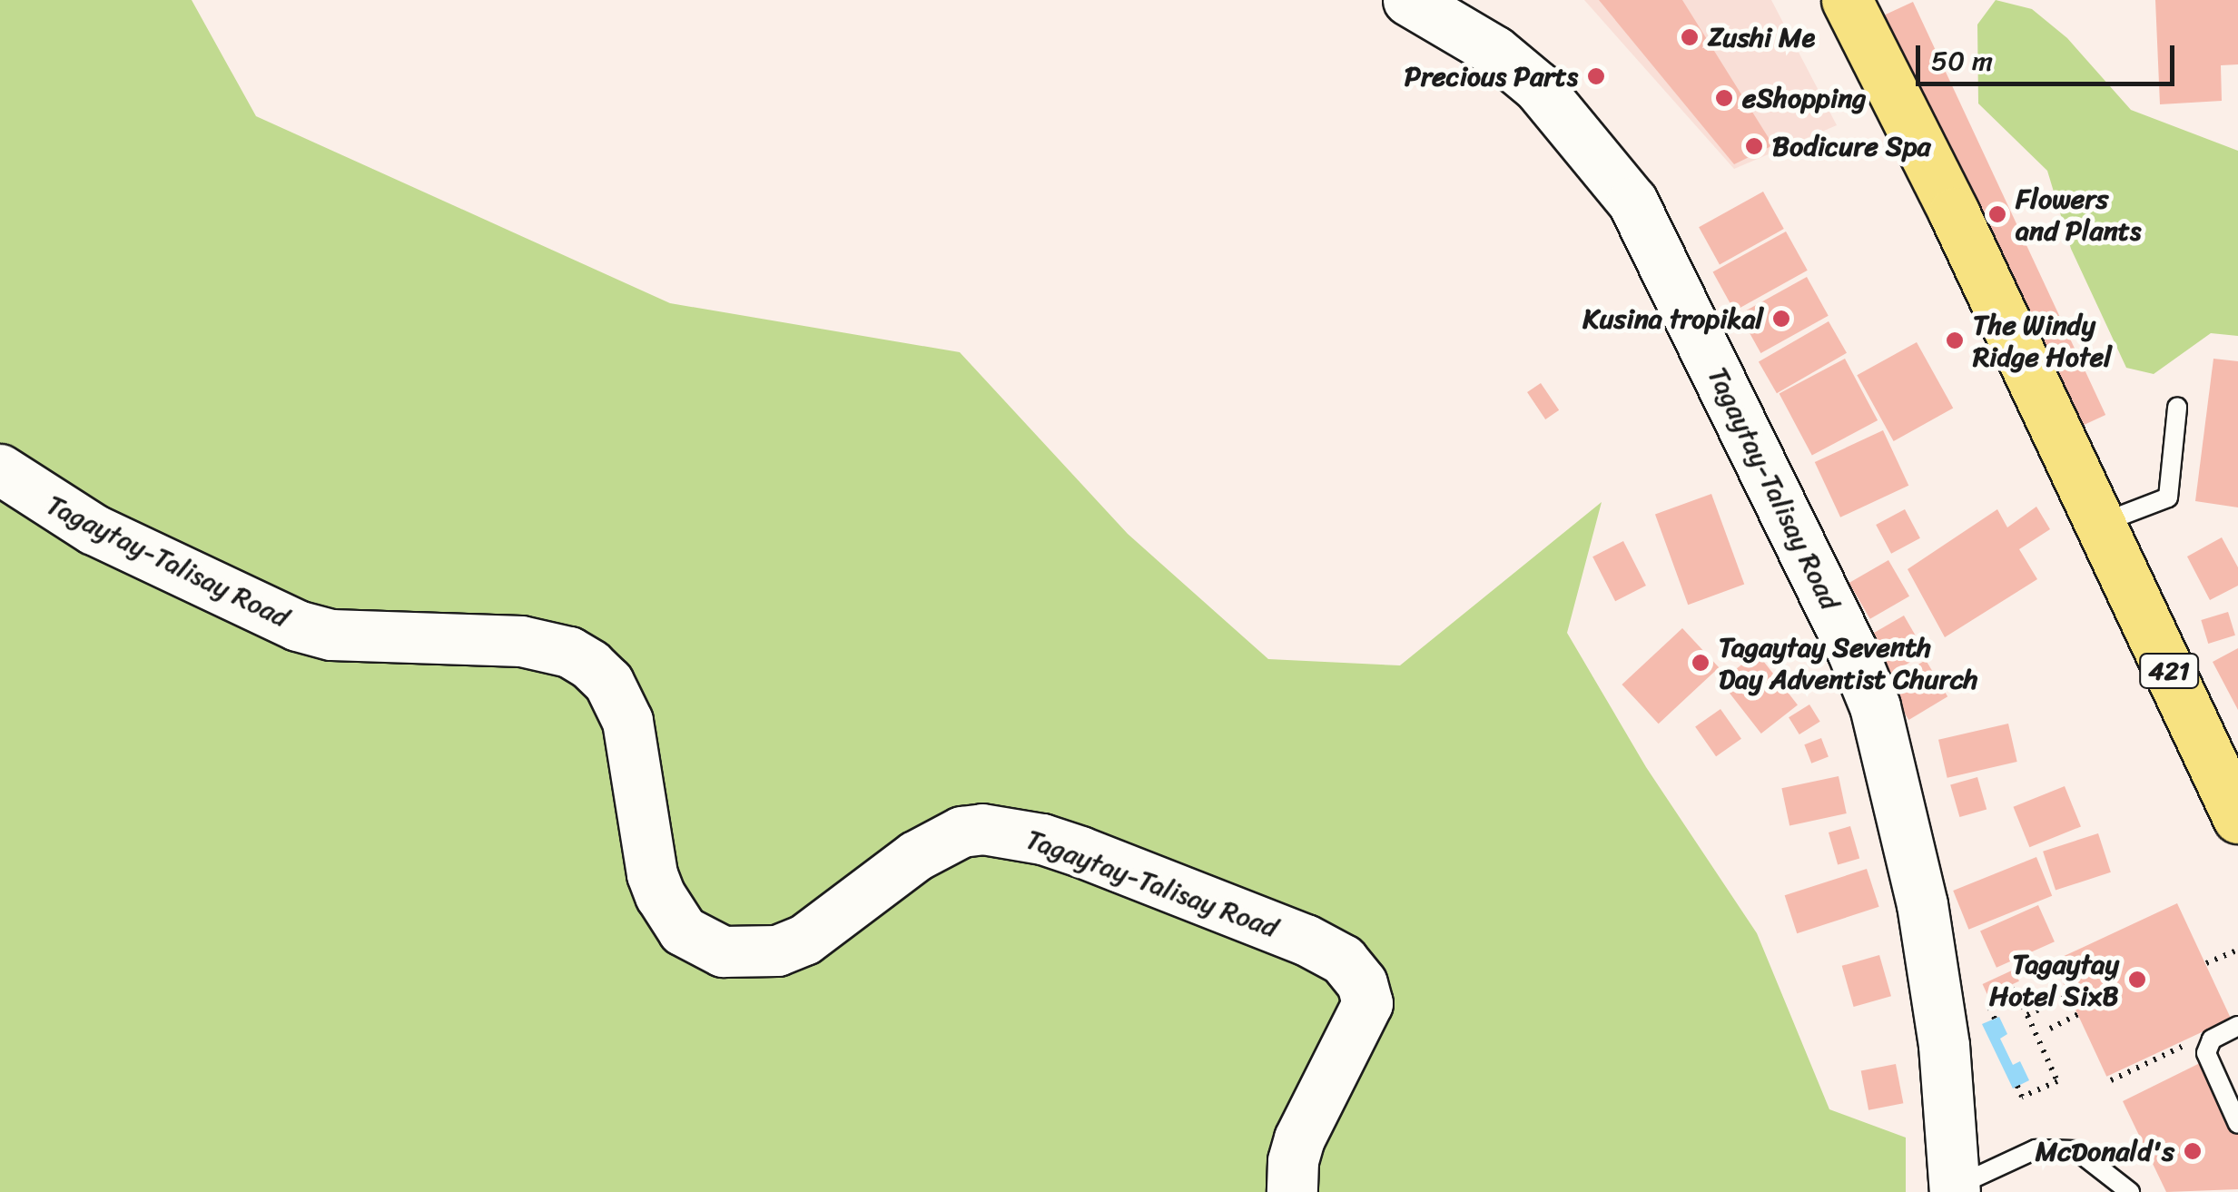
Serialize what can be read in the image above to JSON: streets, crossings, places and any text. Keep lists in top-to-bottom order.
{
  "streets": {
    "main road": ["Tagaytay-Talisay Road", "421"]
  },
  "places": [
    "Zushi Me",
    "Precious Parts",
    "eShopping",
    "Bodicure Spa",
    "Flowers and Plants",
    "Kusina tropikal",
    "The Windy Ridge Hotel",
    "Tagaytay Seventh Day Adventist Church",
    "Tagaytay Hotel SixB",
    "McDonald's"
  ],
  "scale_bar": "50 m"
}
